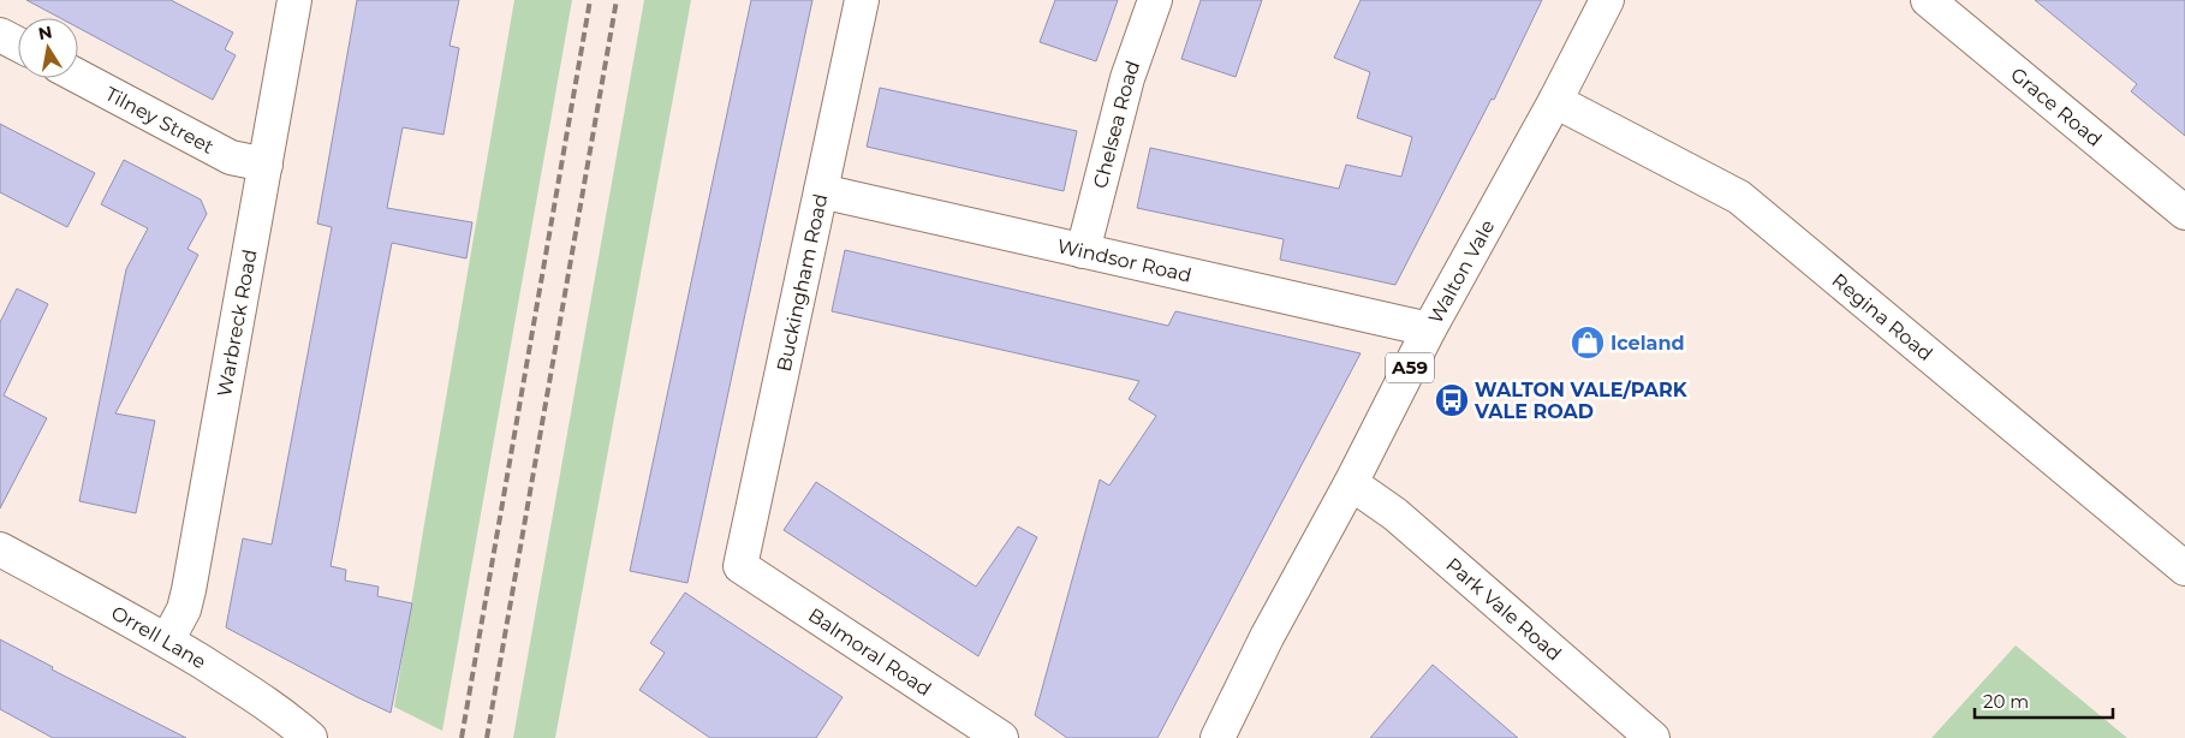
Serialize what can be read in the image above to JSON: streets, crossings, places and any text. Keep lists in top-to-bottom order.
{
  "streets": {
    "main road": [
      "Grace Road",
      "Tilney Street",
      "Chelsea Road",
      "Windsor Road",
      "Walton Vale",
      "Buckingham Road",
      "Regina Road",
      "Warbreck Road",
      "A59",
      "Park Vale Road",
      "Orrell Lane",
      "Balmoral Road"
    ]
  },
  "crossings": [
    ["Tilney Street", "Warbreck Road"],
    ["Chelsea Road", "Windsor Road"],
    ["Windsor Road", "Walton Vale"],
    ["Windsor Road", "Buckingham Road"],
    ["Walton Vale", "Regina Road"],
    ["Walton Vale", "Park Vale Road"],
    ["Buckingham Road", "Balmoral Road"],
    ["Warbreck Road", "Orrell Lane"]
  ],
  "places": {
    "shop": ["Iceland"],
    "bus stop": ["WALTON VALE/PARK VALE ROAD"]
  },
  "scale_bar": "20 m",
  "north": "top"
}
